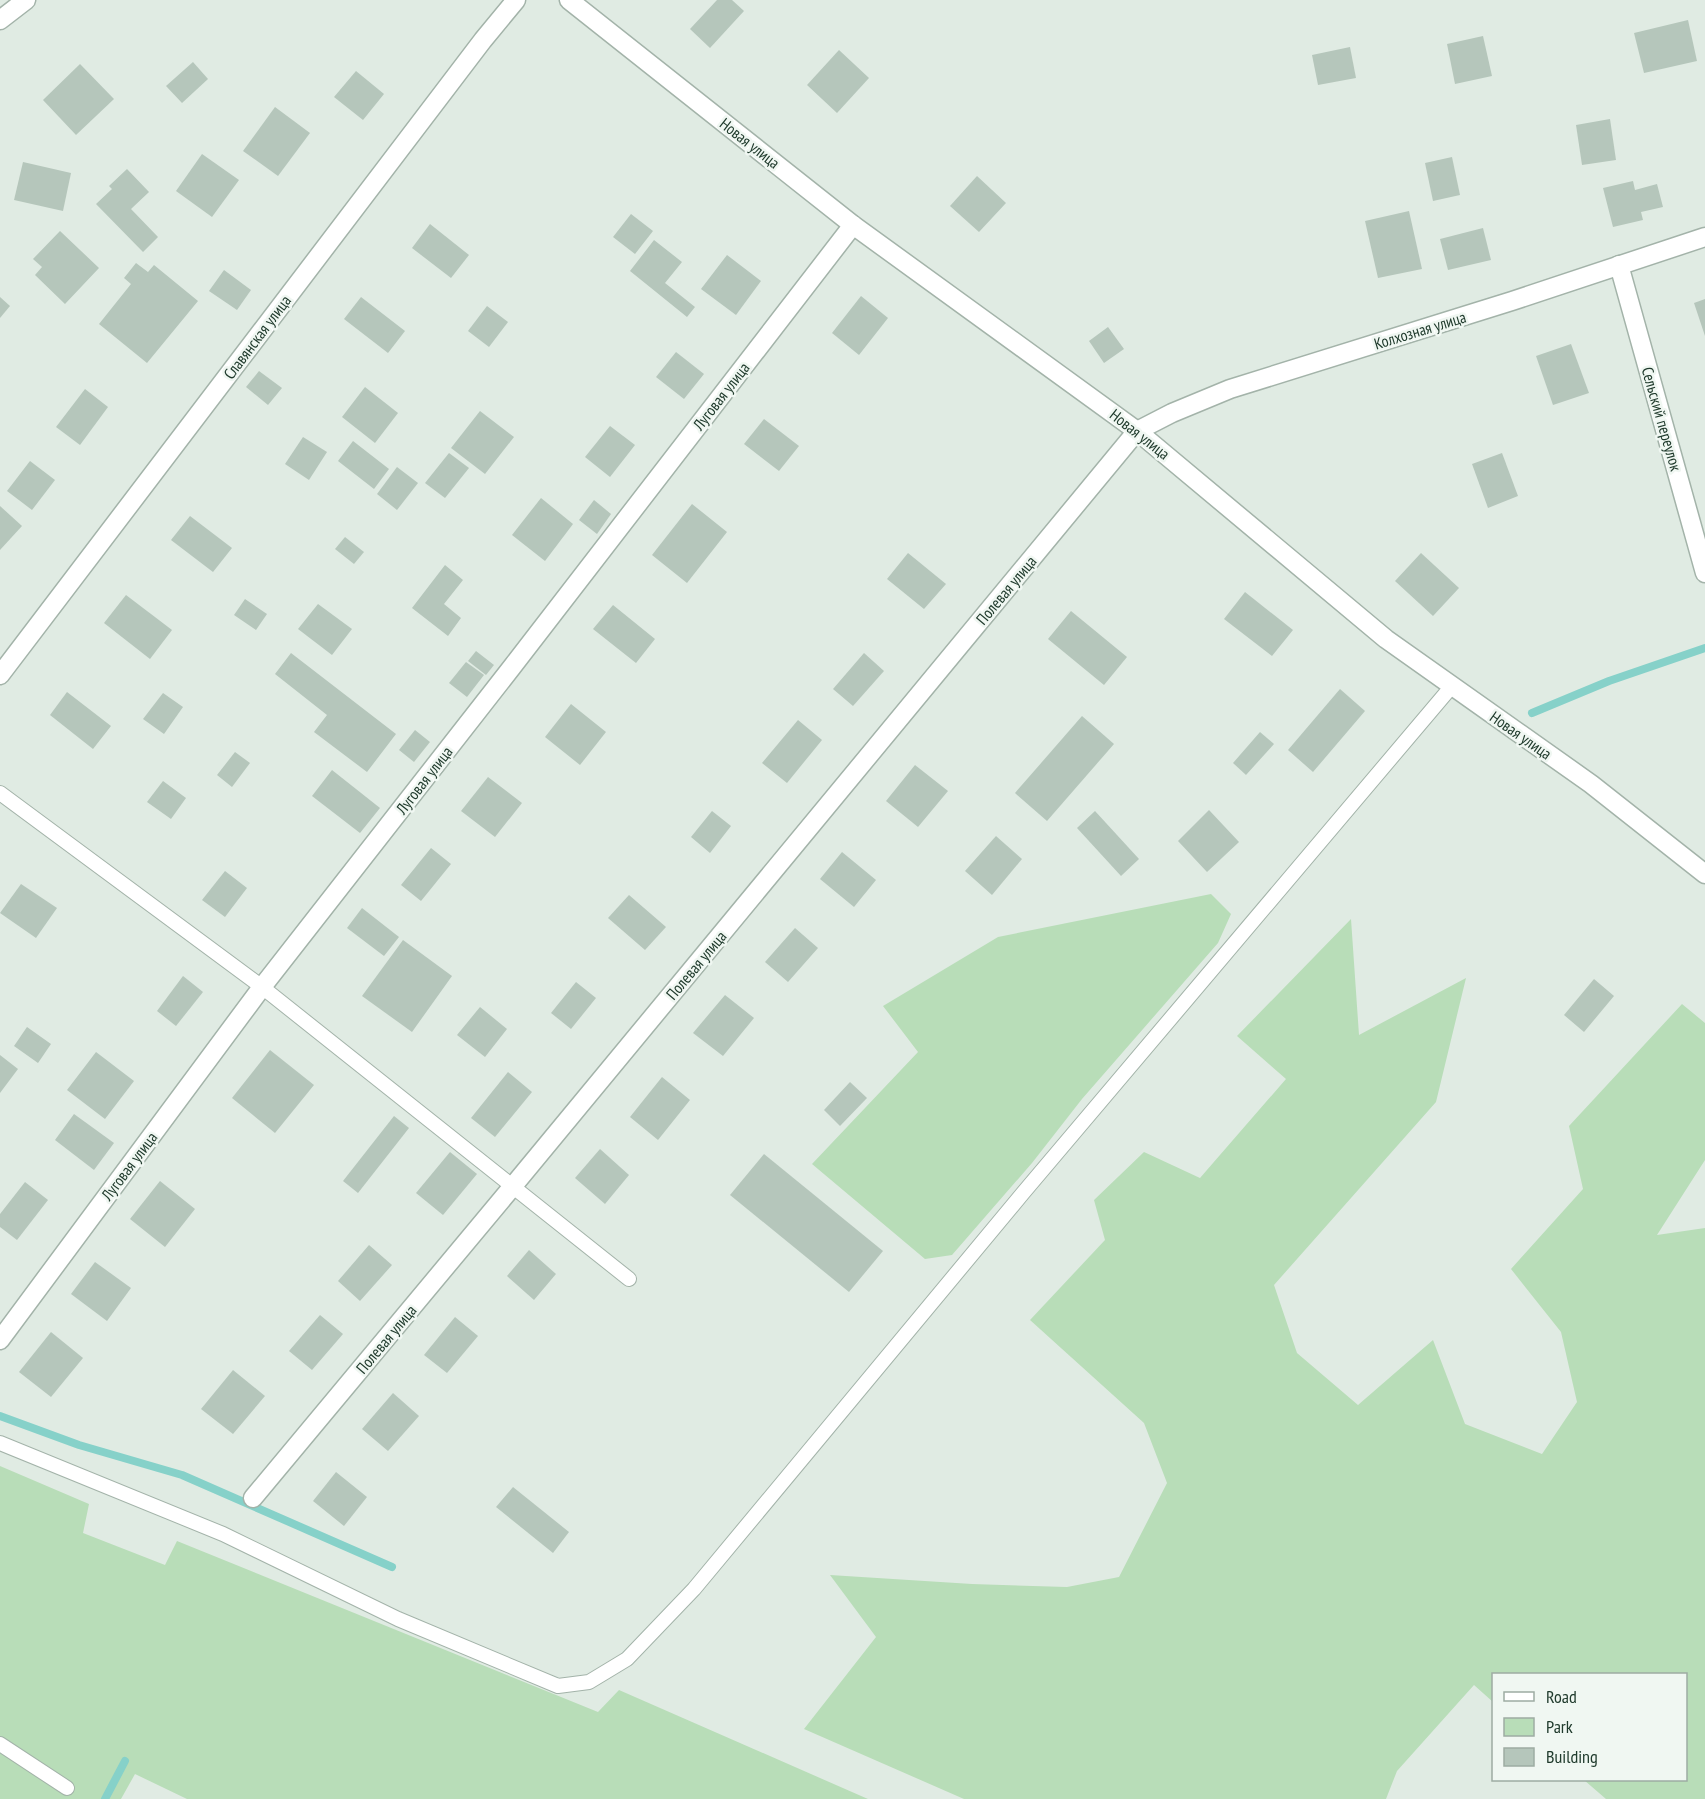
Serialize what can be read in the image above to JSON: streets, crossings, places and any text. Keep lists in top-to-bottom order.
{
  "streets": {
    "street": [
      "Новая улица",
      "Колхозная улица",
      "Славянская улица",
      "Луговая улица",
      "Сельский переулок",
      "Полевая улица"
    ]
  },
  "crossings": [
    ["Новая улица", "Колхозная улица"],
    ["Новая улица", "Луговая улица"],
    ["Новая улица", "Полевая улица"],
    ["Колхозная улица", "Сельский переулок"],
    ["Колхозная улица", "Полевая улица"]
  ],
  "legend": ["Road", "Park", "Building"]
}
